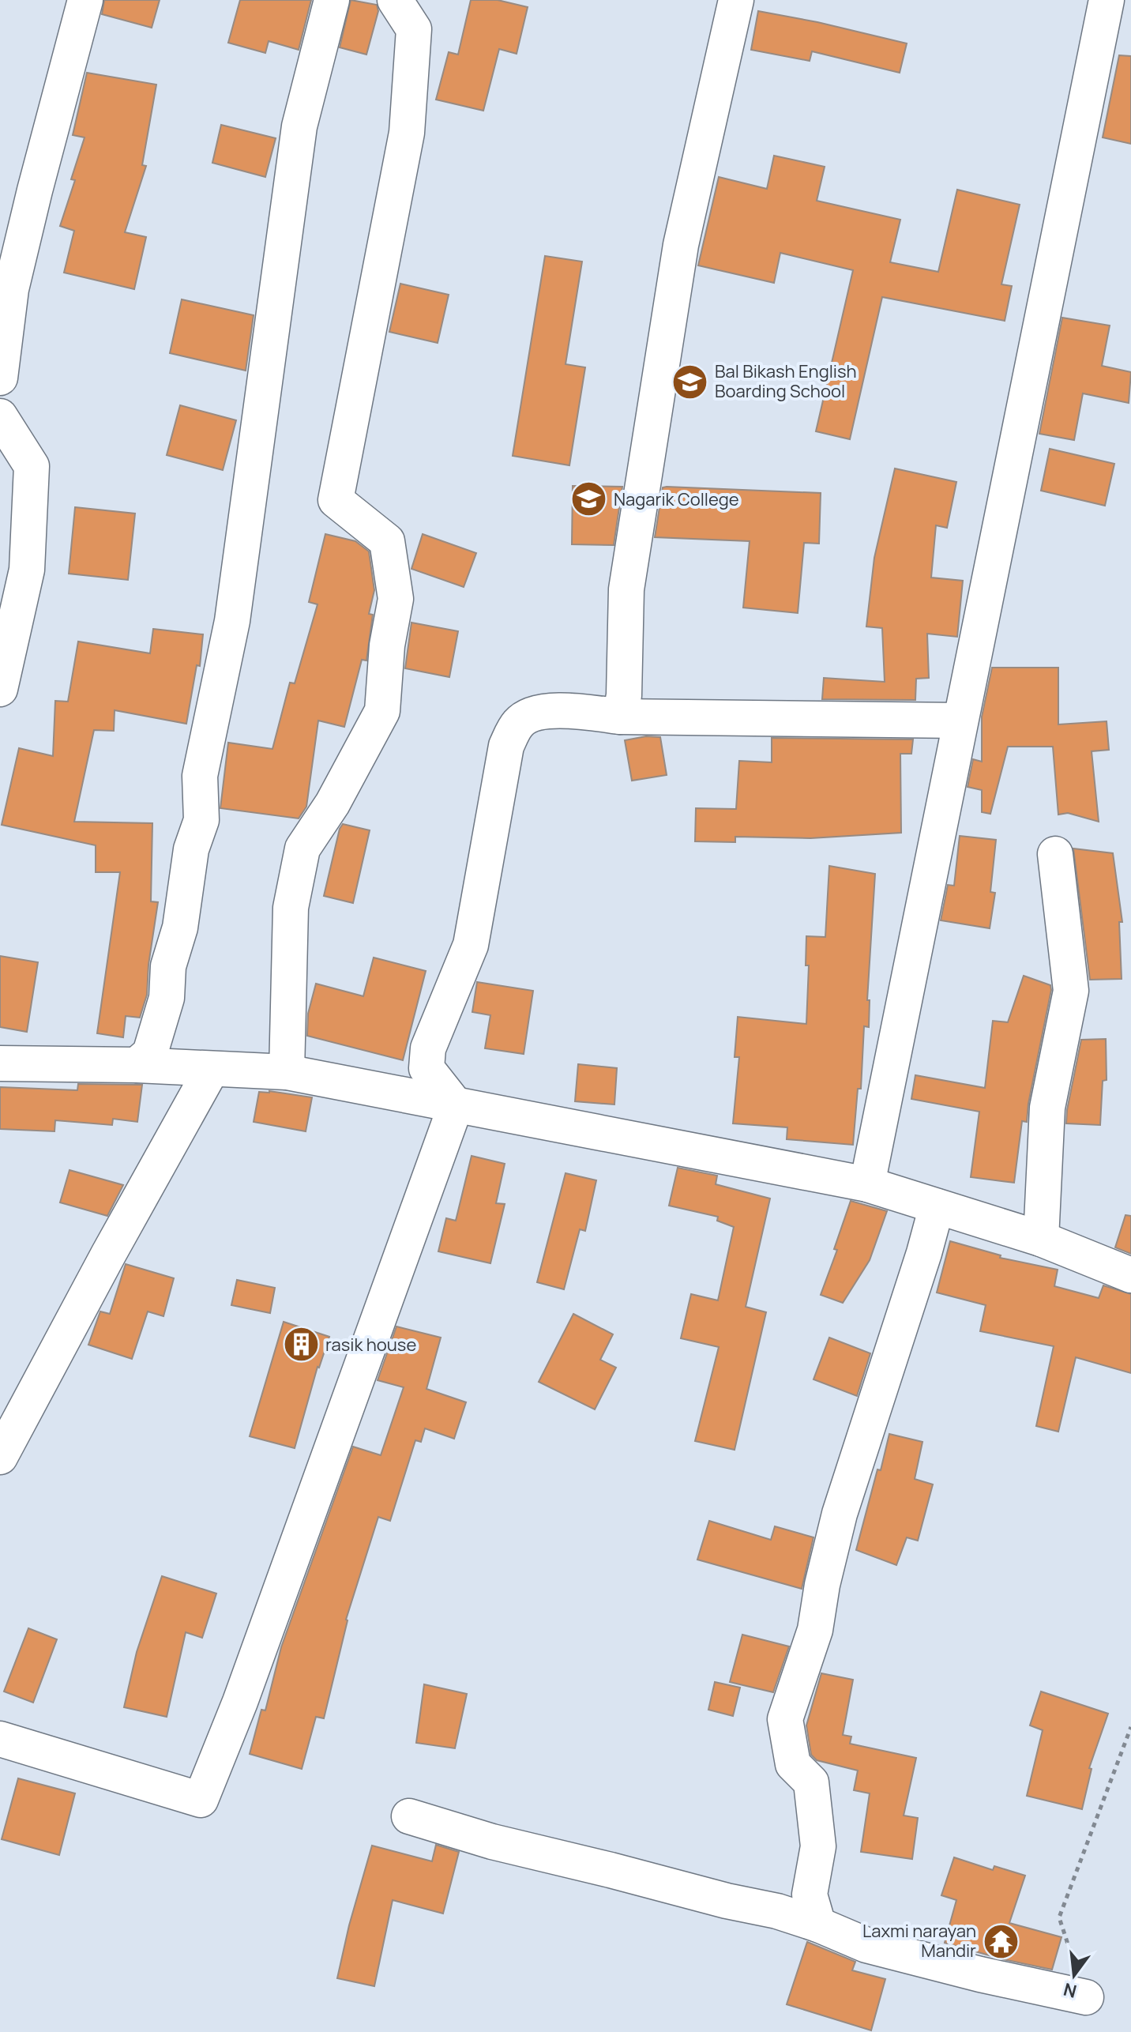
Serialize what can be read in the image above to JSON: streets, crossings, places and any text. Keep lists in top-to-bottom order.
{
  "places": {
    "school or university": ["Bal Bikash English Boarding School", "Nagarik College"],
    "building": ["rasik house"],
    "temple": ["Laxmi narayan Mandir"]
  },
  "north": "bottom"
}
